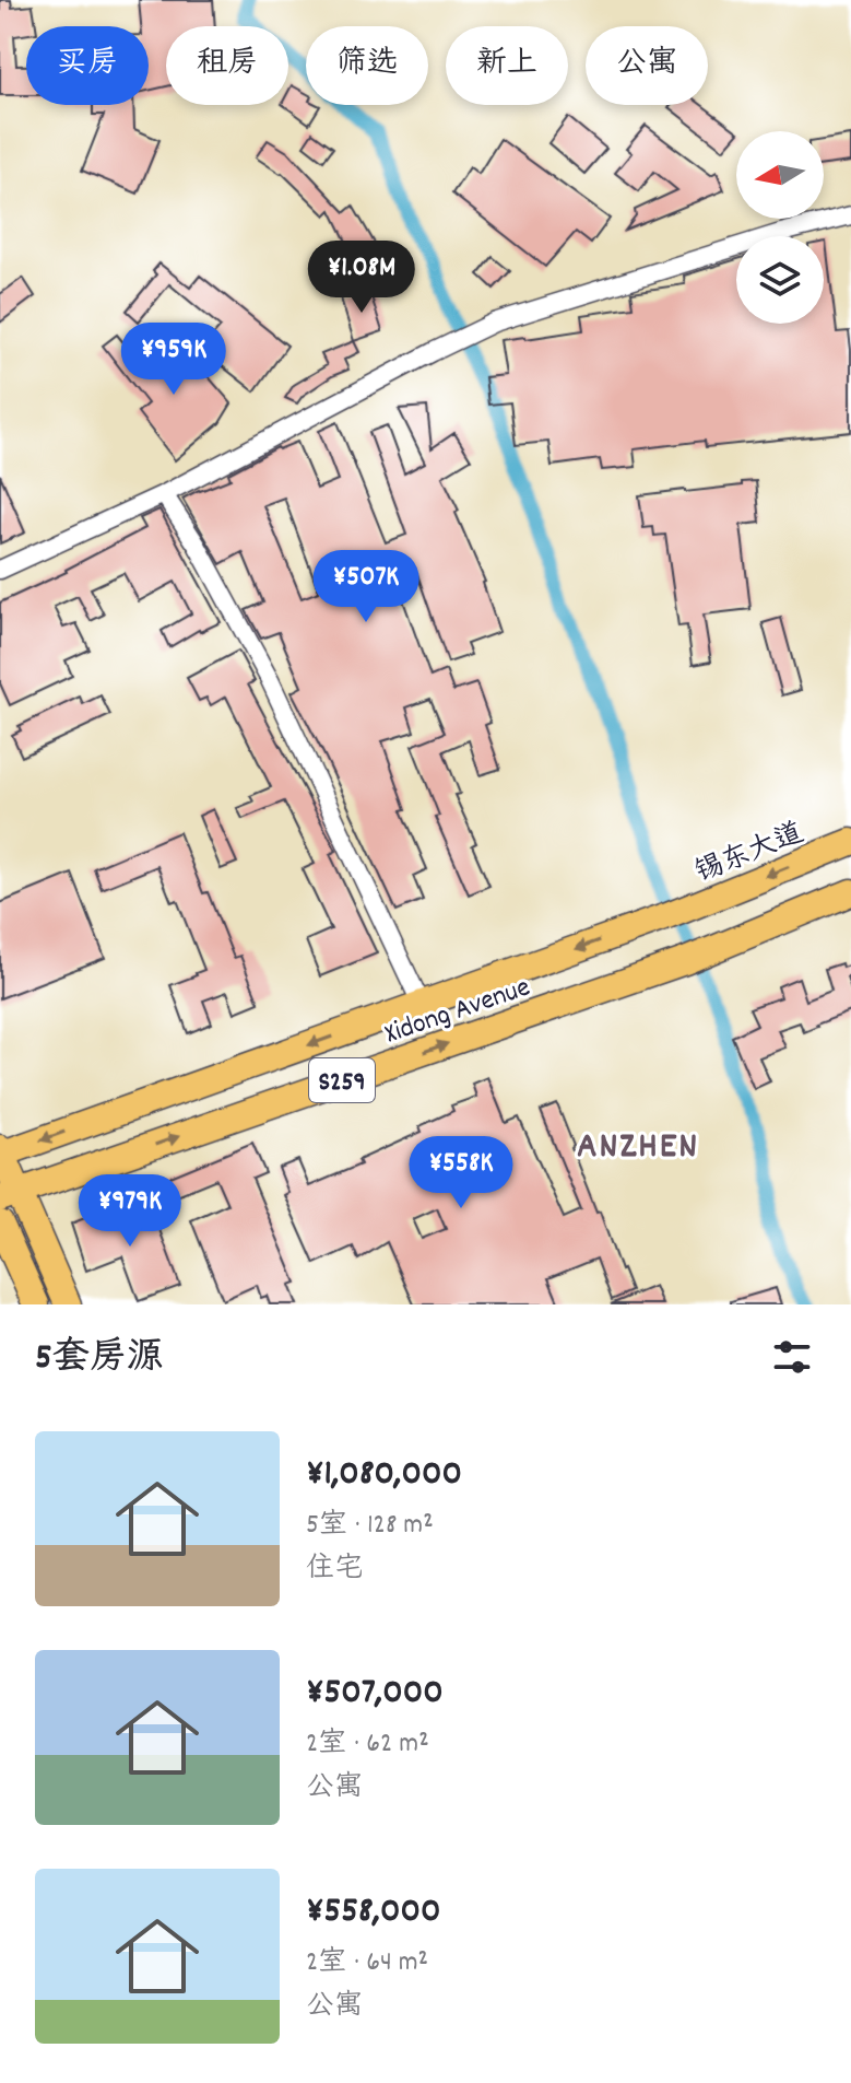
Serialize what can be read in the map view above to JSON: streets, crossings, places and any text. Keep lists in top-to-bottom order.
{
  "streets": {
    "main road": ["锡东大道", "Xidong Avenue", "S259"]
  },
  "crossings": [
    ["锡东大道", "Xidong Avenue"]
  ],
  "one_way": ["锡东大道"],
  "districts": ["ANZHEN"],
  "north": "left",
  "page": {
    "chip": [
      "买房",
      "租房",
      "筛选",
      "新上",
      "公寓"
    ],
    "price": [
      "¥1.08M",
      "¥959K",
      "¥507K",
      "¥558K",
      "¥979K"
    ],
    "heading": "5套房源",
    "list": [
      {
        "name": "¥1,080,000",
        "note": "5室 · 128 m² · 住宅"
      },
      {
        "name": "¥507,000",
        "note": "2室 · 62 m² · 公寓"
      },
      {
        "name": "¥558,000",
        "note": "2室 · 64 m² · 公寓"
      }
    ]
  }
}
